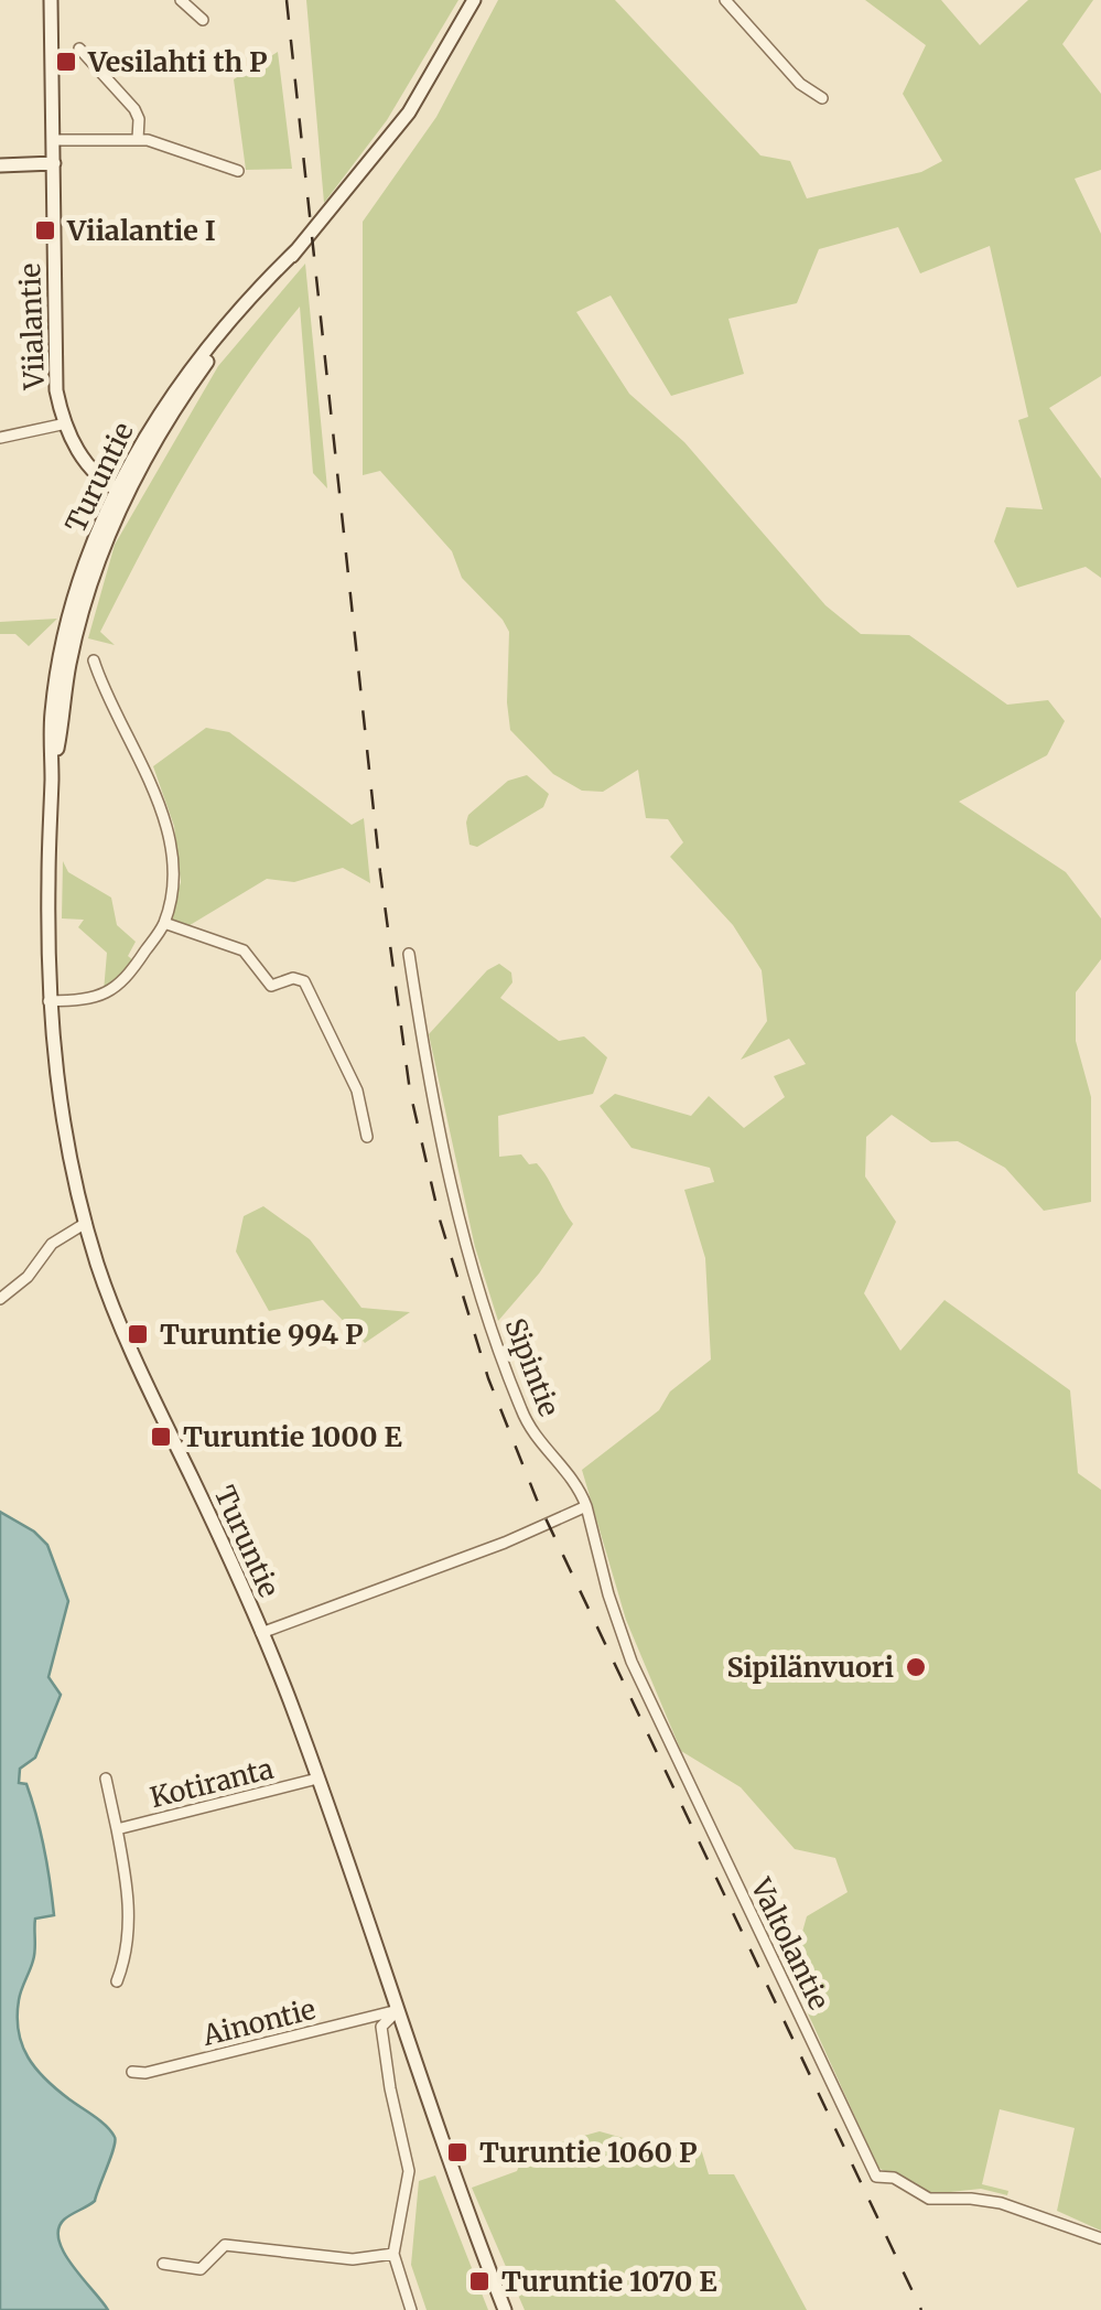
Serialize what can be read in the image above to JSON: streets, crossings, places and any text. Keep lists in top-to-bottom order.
{
  "streets": {
    "main road": ["Viialantie", "Turuntie"],
    "street": [
      "Sipintie",
      "Kotiranta",
      "Valtolantie",
      "Ainontie"
    ]
  },
  "crossings": [
    ["Viialantie", "Turuntie"],
    ["Turuntie", "Kotiranta"],
    ["Turuntie", "Ainontie"],
    ["Sipintie", "Valtolantie"]
  ],
  "places": {
    "transit": [
      "Vesilahti th P",
      "Viialantie I",
      "Turuntie 994 P",
      "Turuntie 1000 E",
      "Turuntie 1060 P",
      "Turuntie 1070 E"
    ],
    "other": ["Sipilänvuori"]
  }
}
